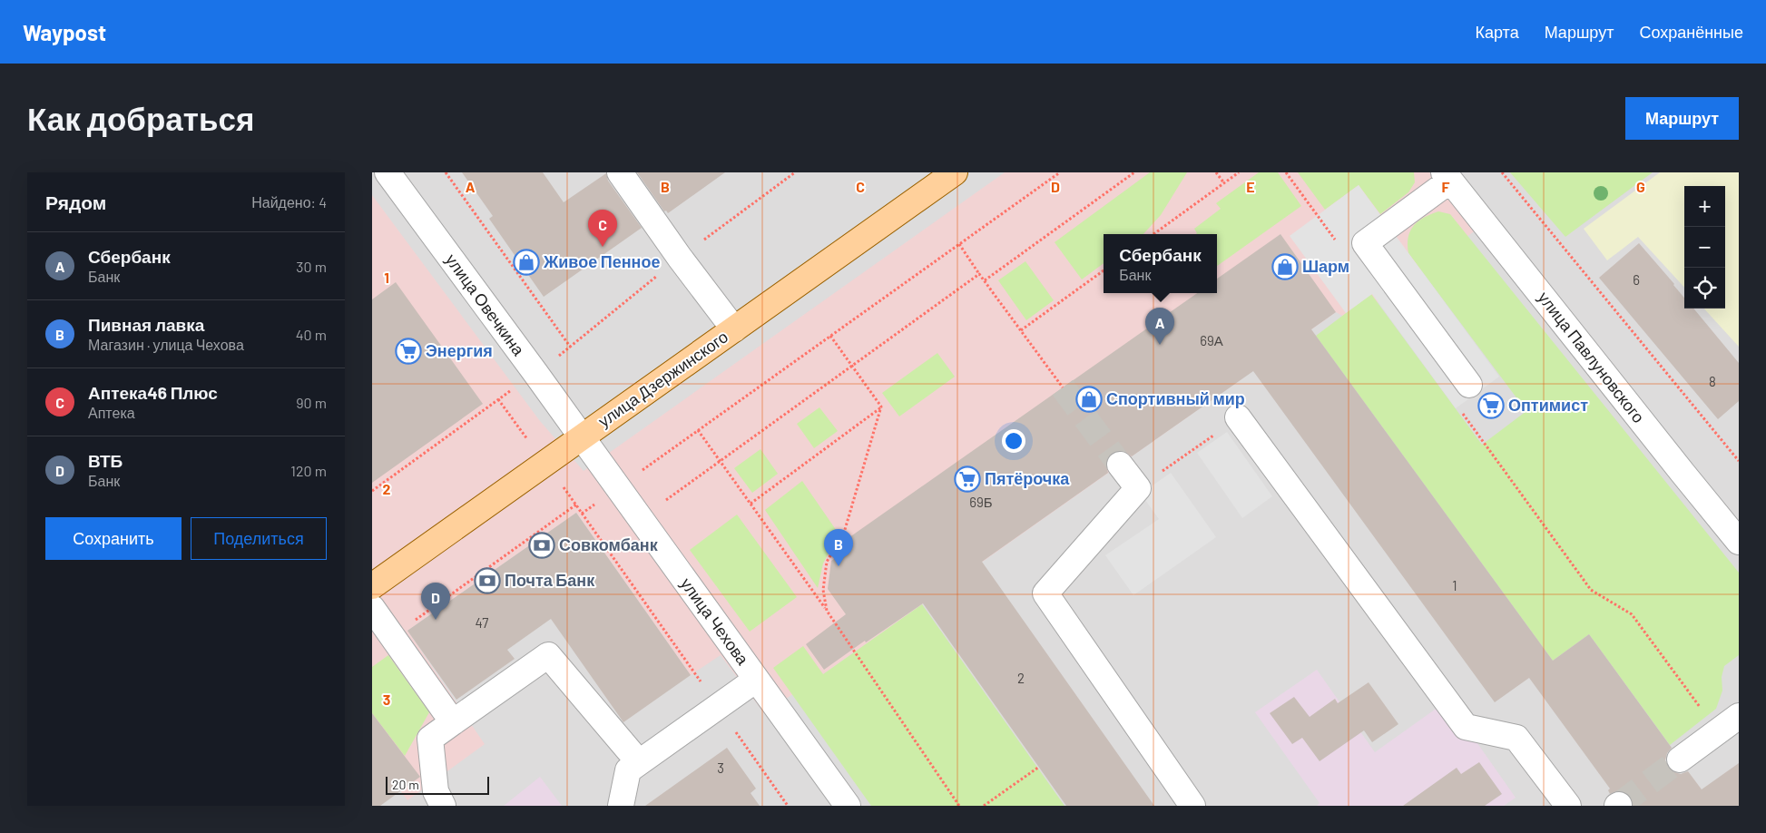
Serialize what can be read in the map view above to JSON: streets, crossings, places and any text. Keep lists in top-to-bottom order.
{
  "streets": {
    "main road": ["улица Дзержинского"],
    "street": ["улица Овечкина", "улица Павлуновского", "улица Чехова"]
  },
  "crossings": [
    ["улица Овечкина", "улица Дзержинского"],
    ["улица Овечкина", "улица Чехова"],
    ["улица Дзержинского", "улица Чехова"]
  ],
  "places": {
    "shop": ["Живое Пенное", "Шарм", "Спортивный мир"],
    "supermarket": ["Энергия", "Оптимист", "Пятёрочка"],
    "bank": ["Совкомбанк", "Почта Банк"]
  },
  "house_numbers": [
    "6",
    "69А",
    "8",
    "69Б",
    "1",
    "47",
    "2",
    "3"
  ],
  "scale_bar": "20 m",
  "page": {
    "header": "Waypost",
    "nav": ["Карта", "Маршрут", "Сохранённые"],
    "buttons": [
      "Маршрут",
      ["Сохранить", "Поделиться"]
    ],
    "title": "Как добраться",
    "heading": ["Рядом", "Найдено: 4"],
    "map_buttons": ["+", "−"],
    "pins": [
      "C",
      "A",
      "B",
      "D"
    ],
    "list": [
      {
        "mark": "A",
        "name": "Сбербанк",
        "note": "Банк",
        "value": "30 m"
      },
      {
        "mark": "B",
        "name": "Пивная лавка",
        "note": "Магазин · улица Чехова",
        "value": "40 m"
      },
      {
        "mark": "C",
        "name": "Аптека46 Плюс",
        "note": "Аптека",
        "value": "90 m"
      },
      {
        "mark": "D",
        "name": "ВТБ",
        "note": "Банк",
        "value": "120 m"
      }
    ],
    "popup": ["Сбербанк", "Банк"],
    "scale": "20 m"
  },
  "grid": {
    "columns": [
      "A",
      "B",
      "C",
      "D",
      "E",
      "F",
      "G"
    ],
    "rows": ["1", "2", "3"]
  }
}
